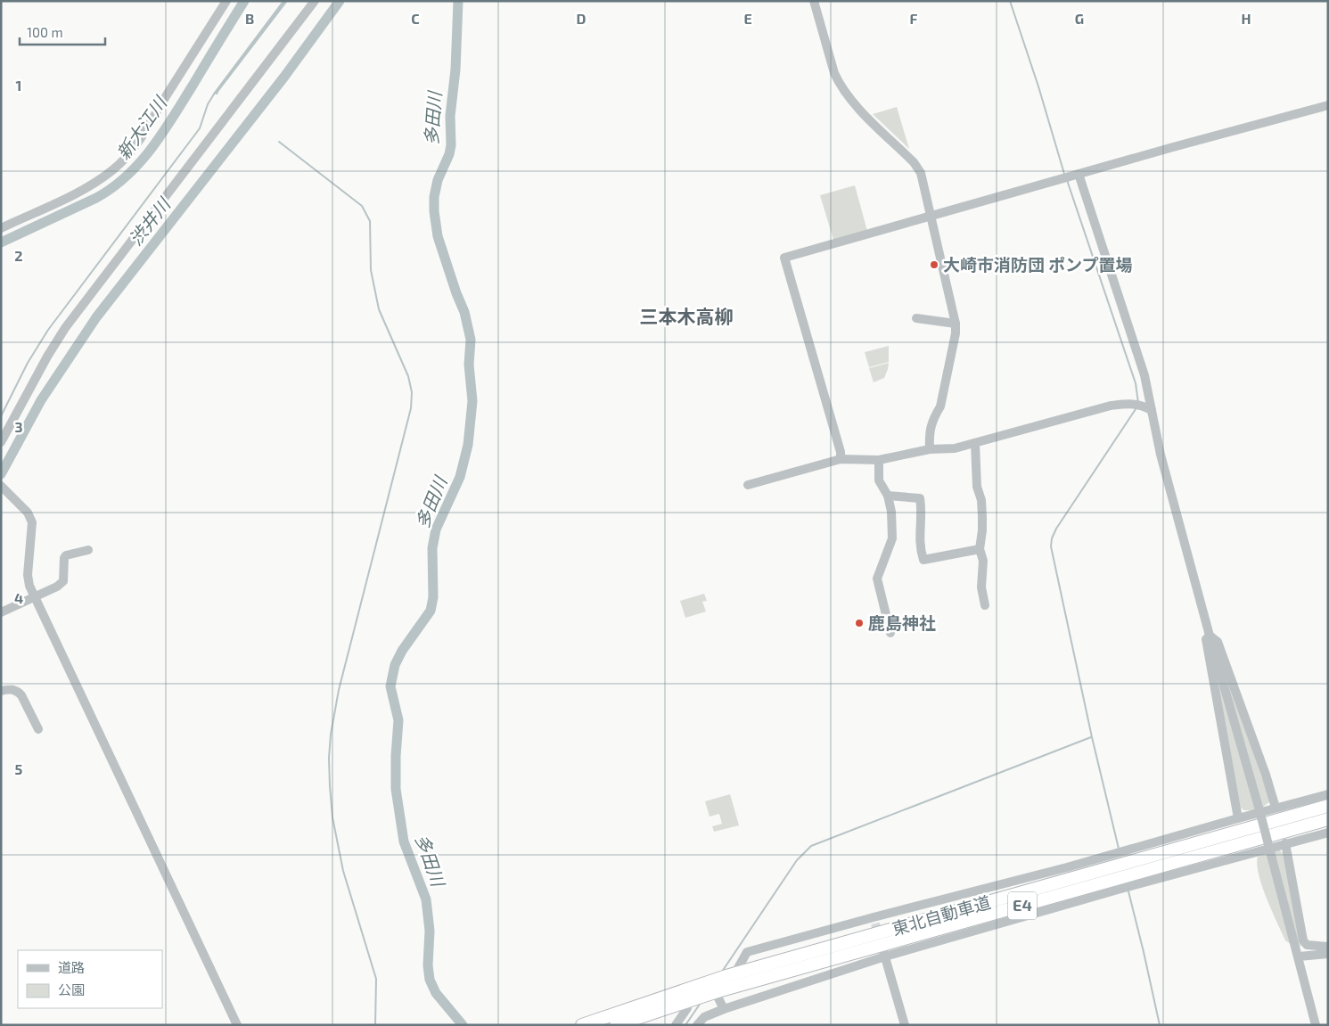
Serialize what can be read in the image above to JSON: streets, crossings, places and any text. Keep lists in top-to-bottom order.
{
  "streets": {
    "highway": ["E4", "東北自動車道"]
  },
  "districts": ["三本木高柳"],
  "water": ["多田川", "新大江川", "渋井川"],
  "places": ["大崎市消防団 ポンプ置場", "鹿島神社"],
  "legend": ["道路", "公園"],
  "scale_bar": "100 m",
  "grid": {
    "columns": [
      "B",
      "C",
      "D",
      "E",
      "F",
      "G",
      "H"
    ],
    "rows": [
      "1",
      "2",
      "3",
      "4",
      "5"
    ]
  }
}
